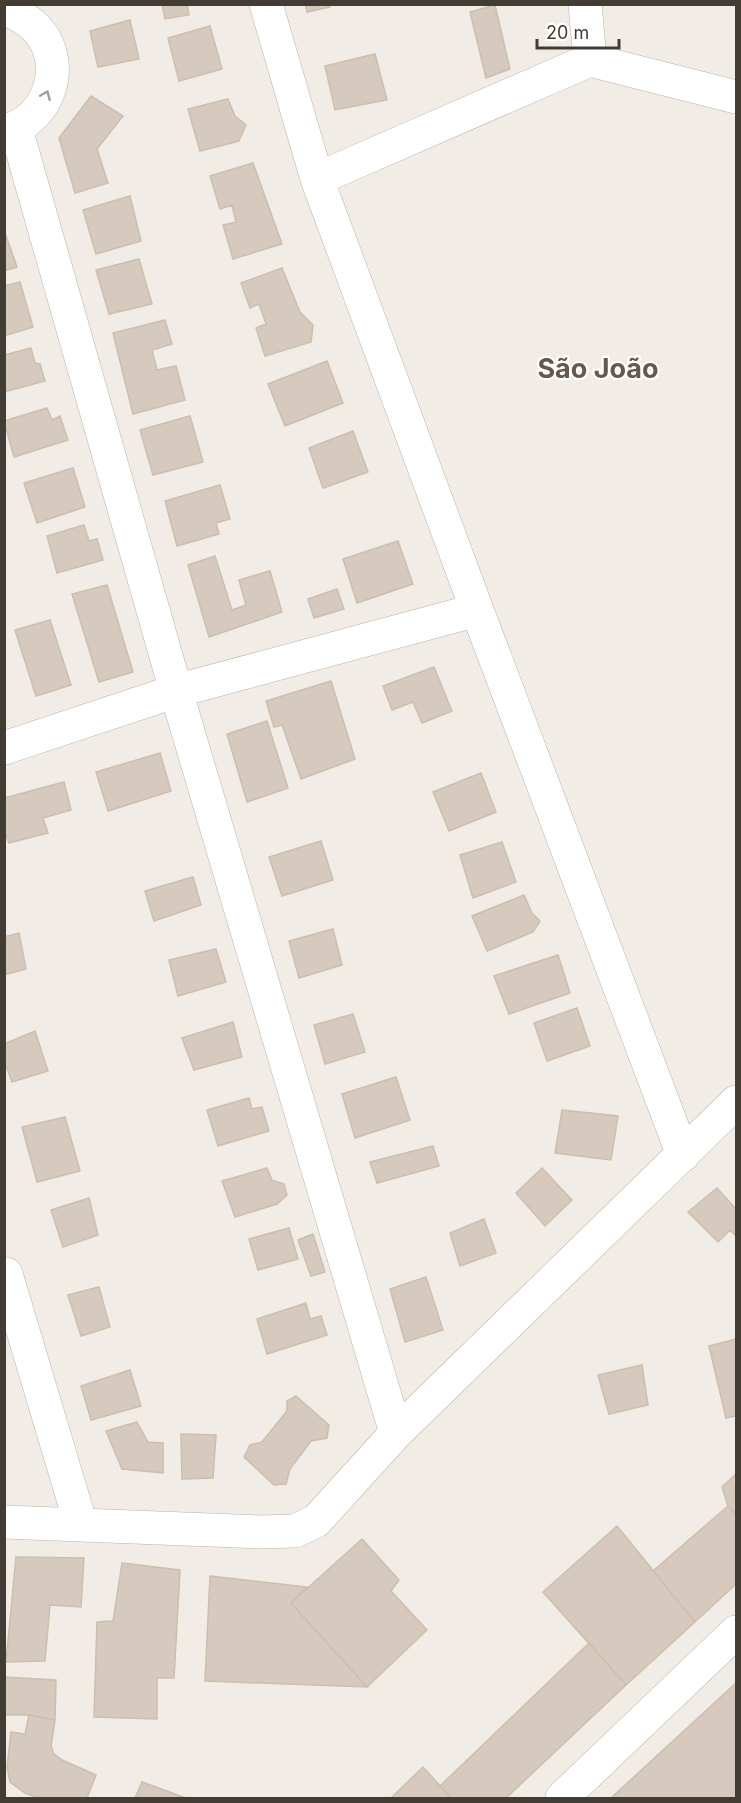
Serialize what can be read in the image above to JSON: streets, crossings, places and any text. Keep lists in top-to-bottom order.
{
  "districts": ["São João"],
  "scale_bar": "20 m"
}
